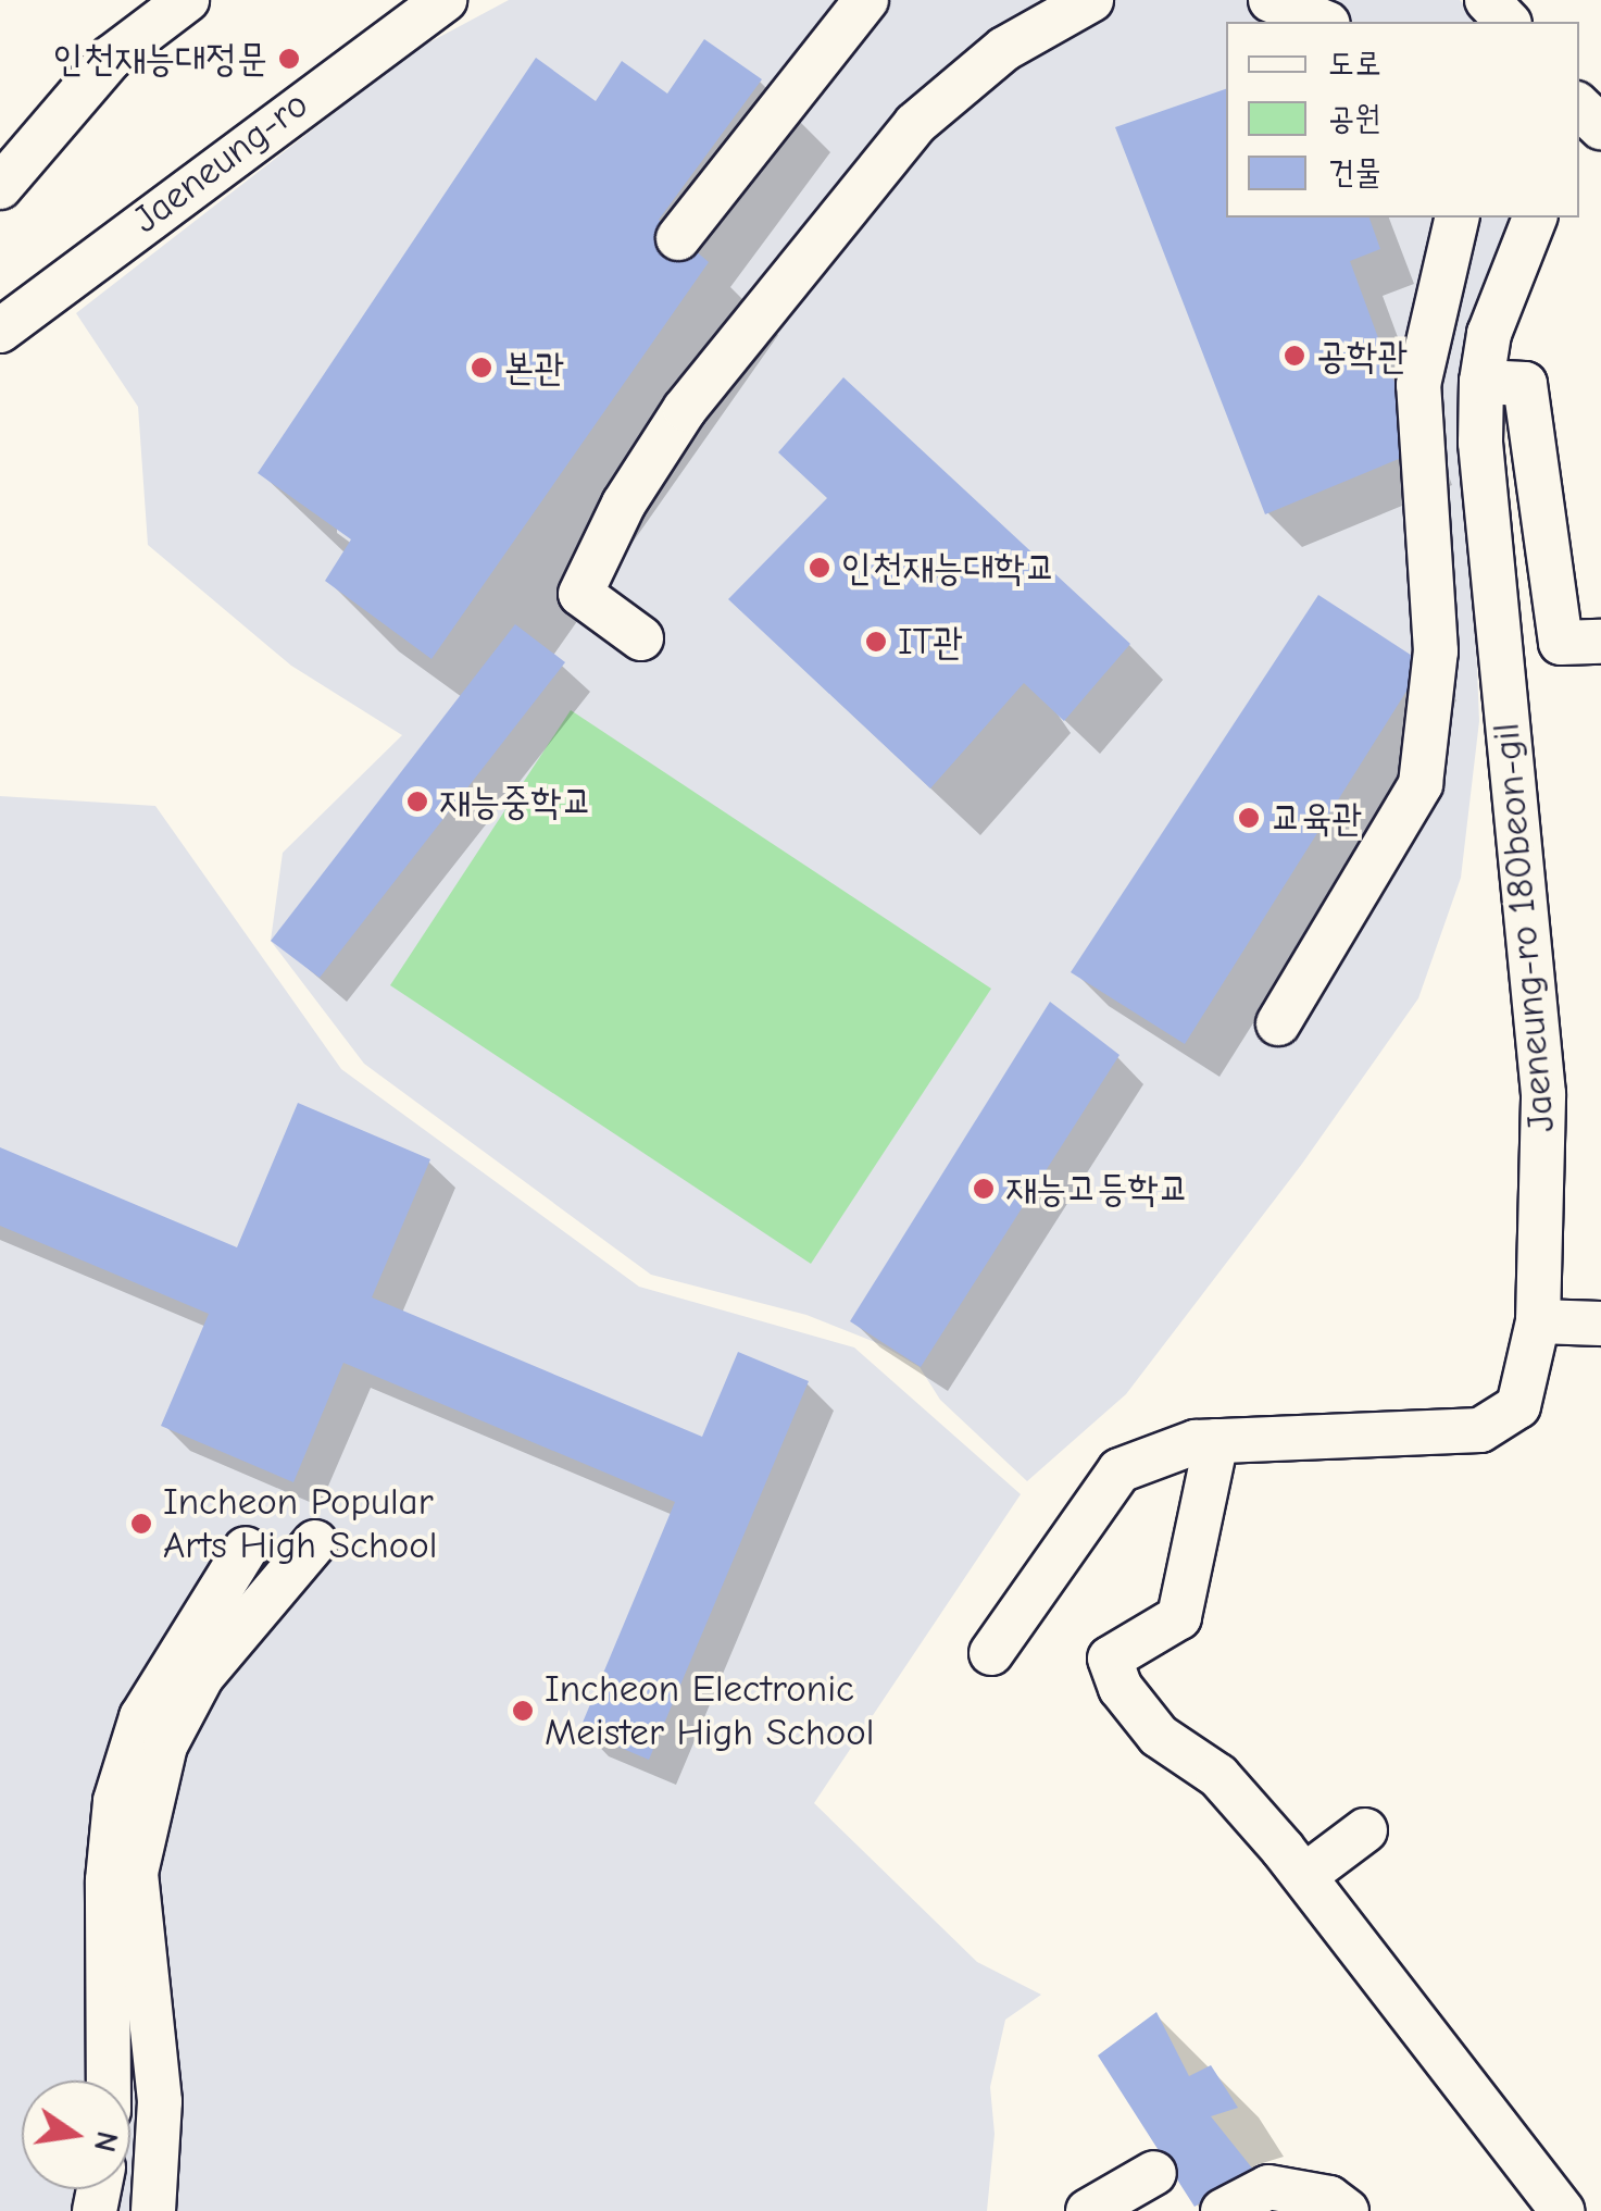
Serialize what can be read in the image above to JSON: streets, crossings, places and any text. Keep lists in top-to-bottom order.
{
  "streets": {
    "street": ["Jaeneung-ro", "Jaeneung-ro 180beon-gil"]
  },
  "places": [
    "인천재능대정문",
    "공학관",
    "본관",
    "인천재능대학교",
    "IT관",
    "재능중학교",
    "교육관",
    "재능고등학교",
    "Incheon Popular Arts High School",
    "Incheon Electronic Meister High School"
  ],
  "legend": ["도로", "공원", "건물"],
  "north": "right"
}
